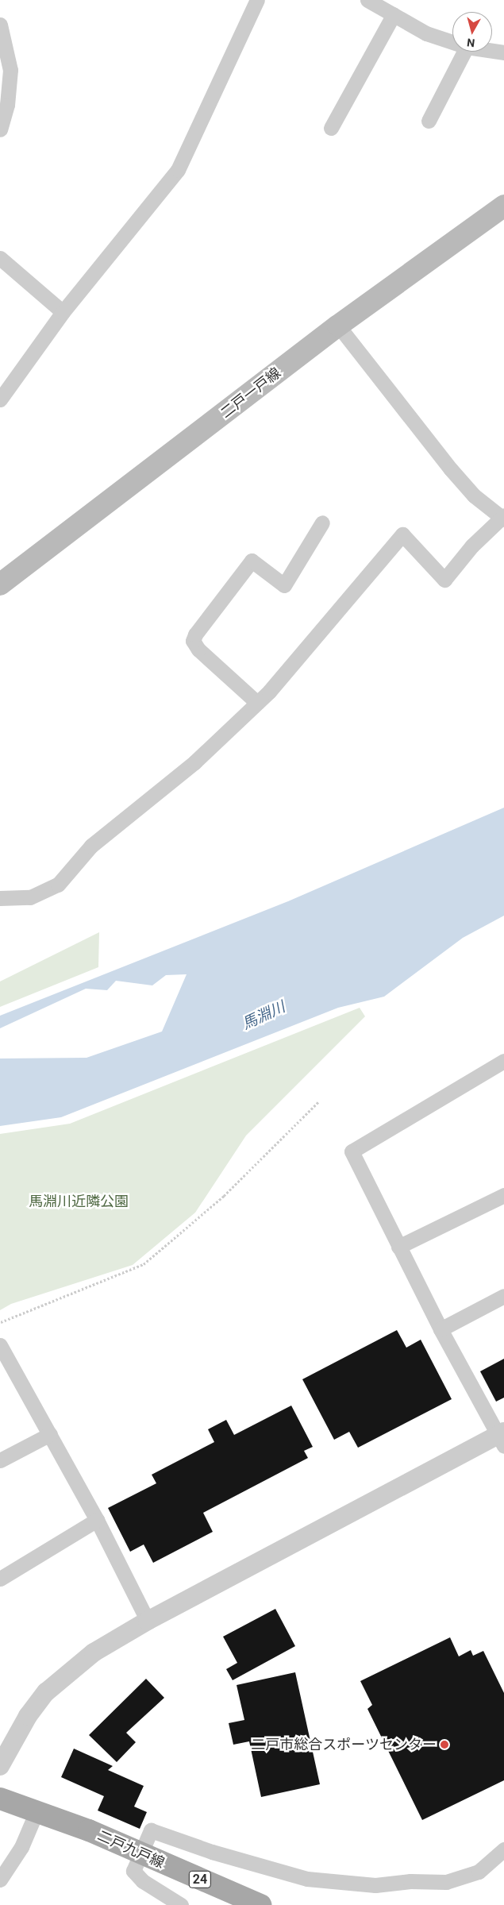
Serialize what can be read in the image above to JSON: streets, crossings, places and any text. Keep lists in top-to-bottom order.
{
  "streets": {
    "main road": ["二戸一戸線", "二戸九戸線", "24"]
  },
  "water": ["馬淵川"],
  "parks": ["馬淵川近隣公園"],
  "places": ["二戸市総合スポーツセンター"],
  "north": "bottom"
}
